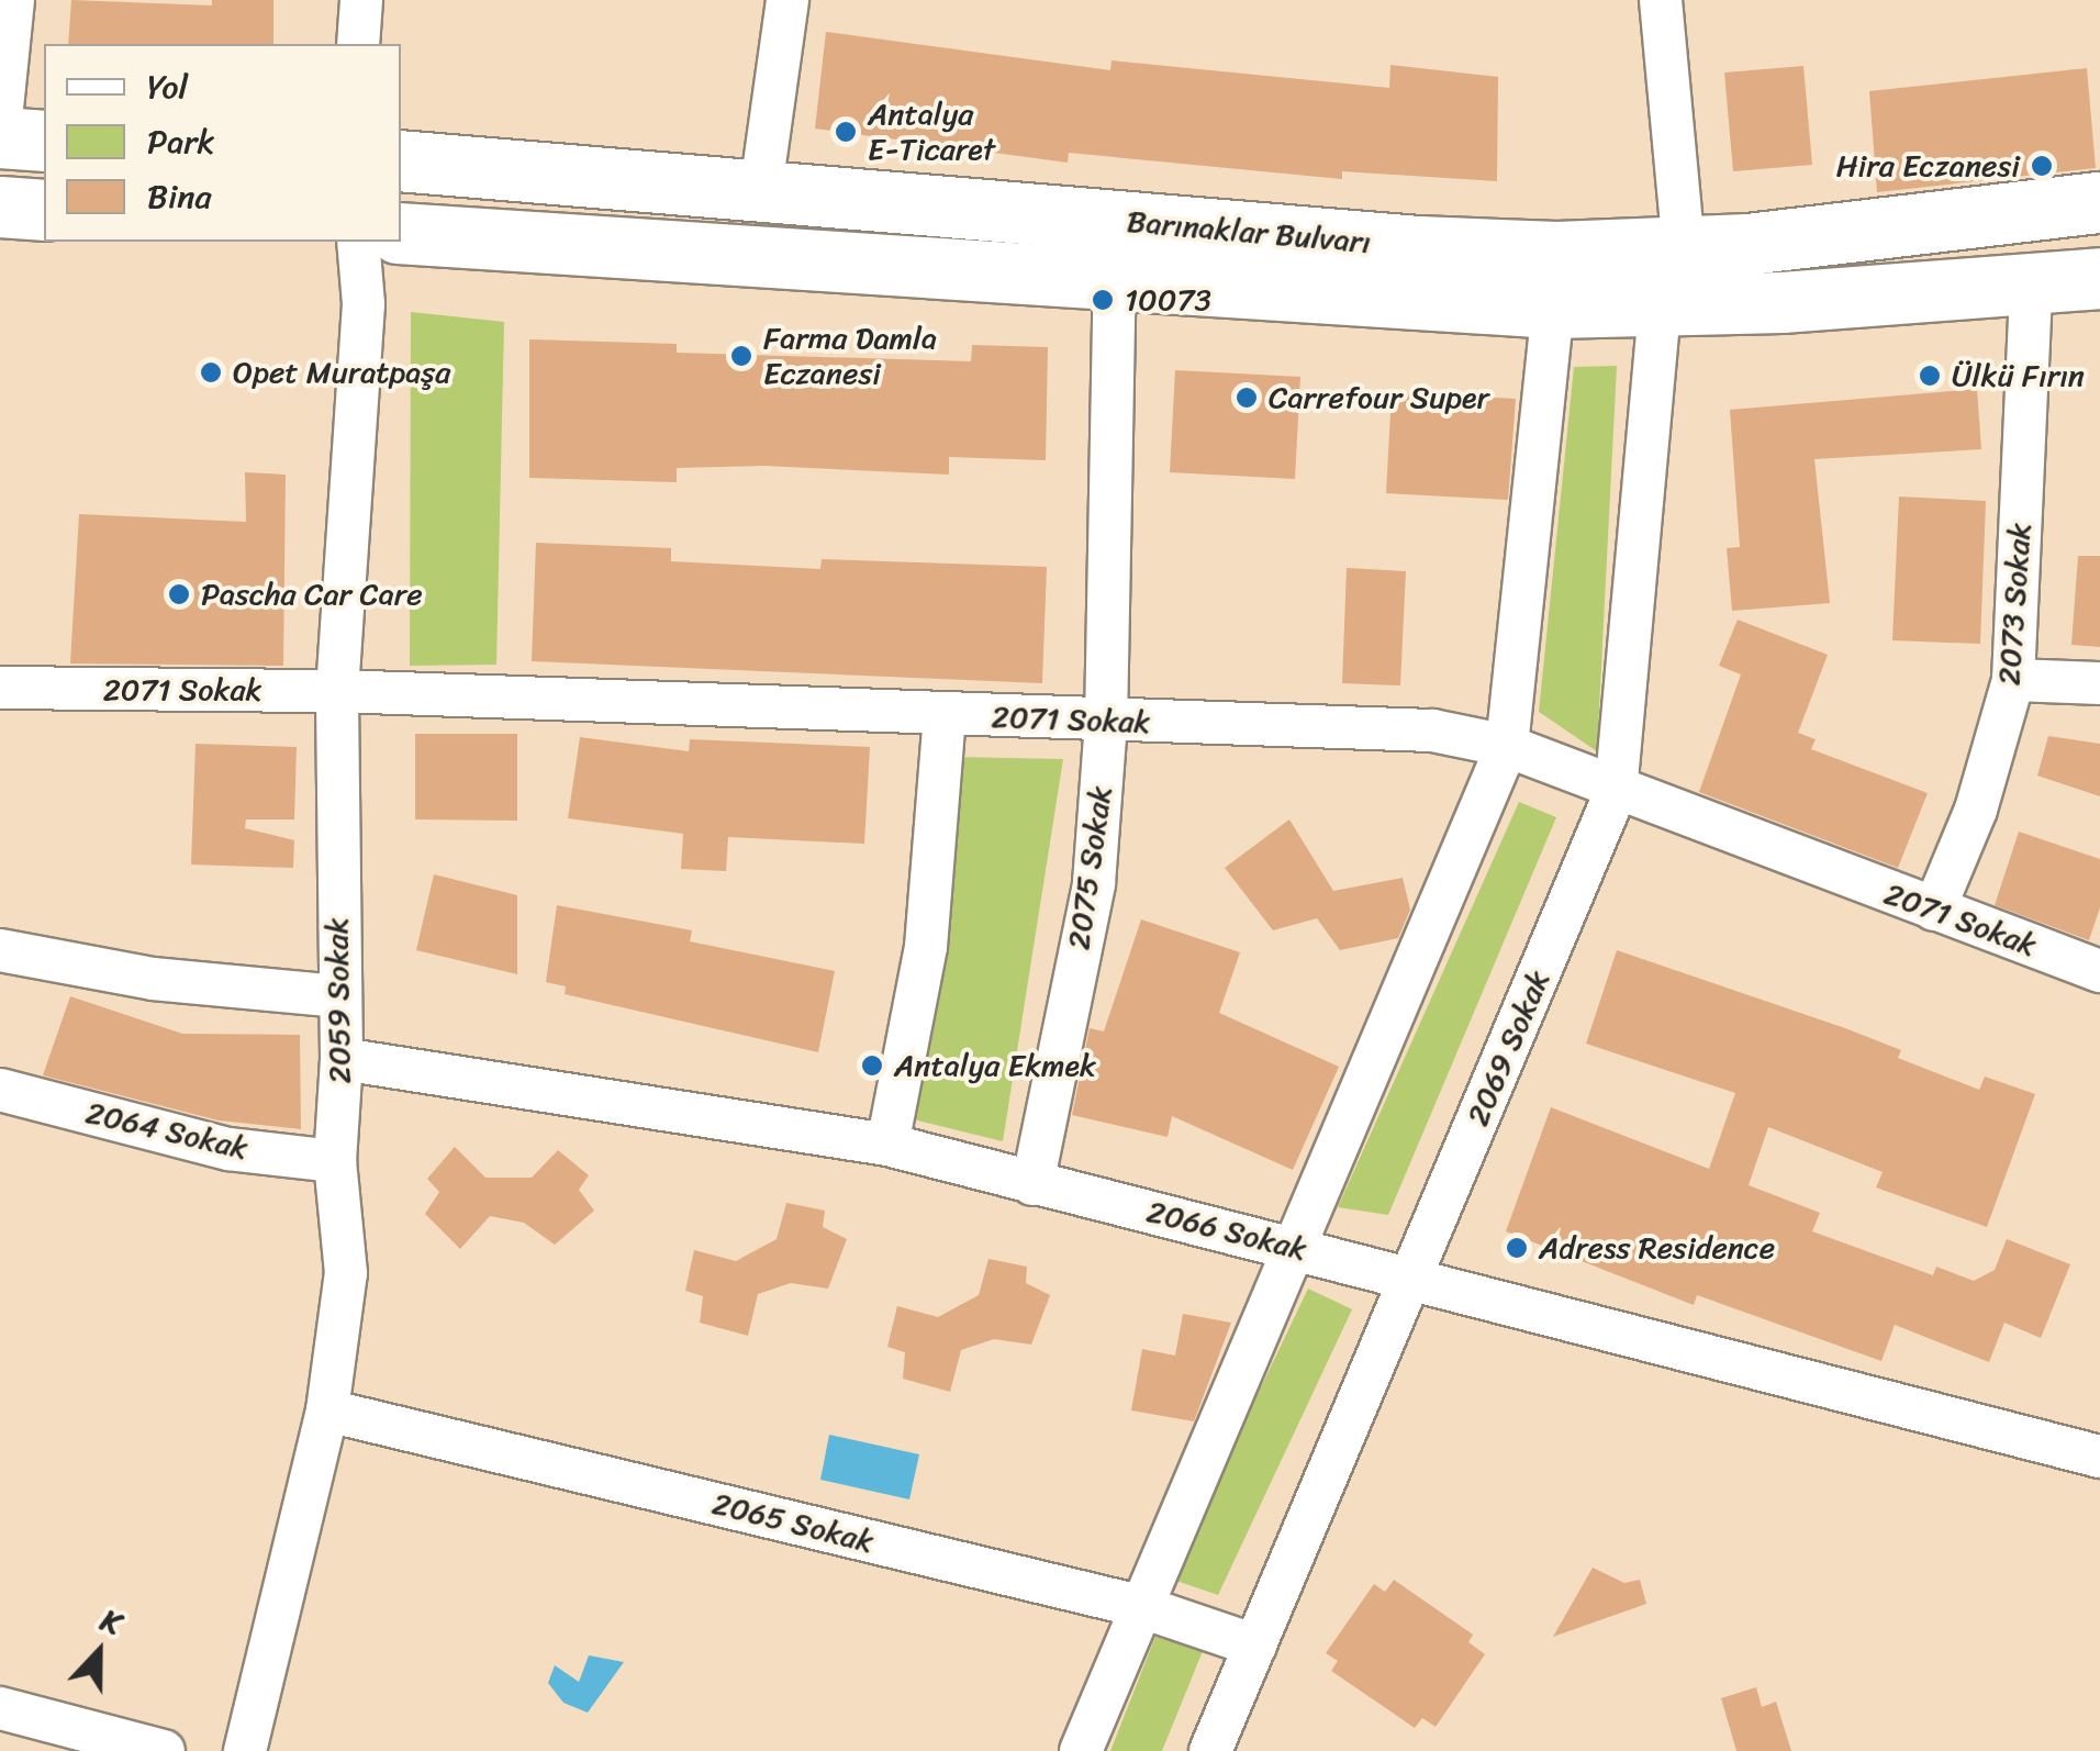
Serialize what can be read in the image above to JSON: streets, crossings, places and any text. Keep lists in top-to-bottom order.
{
  "streets": {
    "main road": ["Barınaklar Bulvarı"],
    "street": [
      "2073 Sokak",
      "2071 Sokak",
      "2075 Sokak",
      "2059 Sokak",
      "2069 Sokak",
      "2064 Sokak",
      "2066 Sokak",
      "2065 Sokak"
    ]
  },
  "crossings": [
    ["Barınaklar Bulvarı", "2073 Sokak"],
    ["Barınaklar Bulvarı", "2075 Sokak"],
    ["Barınaklar Bulvarı", "2069 Sokak"],
    ["2073 Sokak", "2071 Sokak"],
    ["2071 Sokak", "2075 Sokak"],
    ["2071 Sokak", "2059 Sokak"],
    ["2071 Sokak", "2069 Sokak"],
    ["2075 Sokak", "2066 Sokak"],
    ["2059 Sokak", "2064 Sokak"],
    ["2059 Sokak", "2066 Sokak"],
    ["2059 Sokak", "2065 Sokak"],
    ["2069 Sokak", "2066 Sokak"],
    ["2069 Sokak", "2065 Sokak"]
  ],
  "places": [
    "Antalya E-Ticaret",
    "Hira Eczanesi",
    "10073",
    "Farma Damla Eczanesi",
    "Opet Muratpaşa",
    "Ülkü Fırın",
    "Carrefour Super",
    "Pascha Car Care",
    "Antalya Ekmek",
    "Adress Residence"
  ],
  "legend": ["Yol", "Park", "Bina"],
  "north": "top"
}
